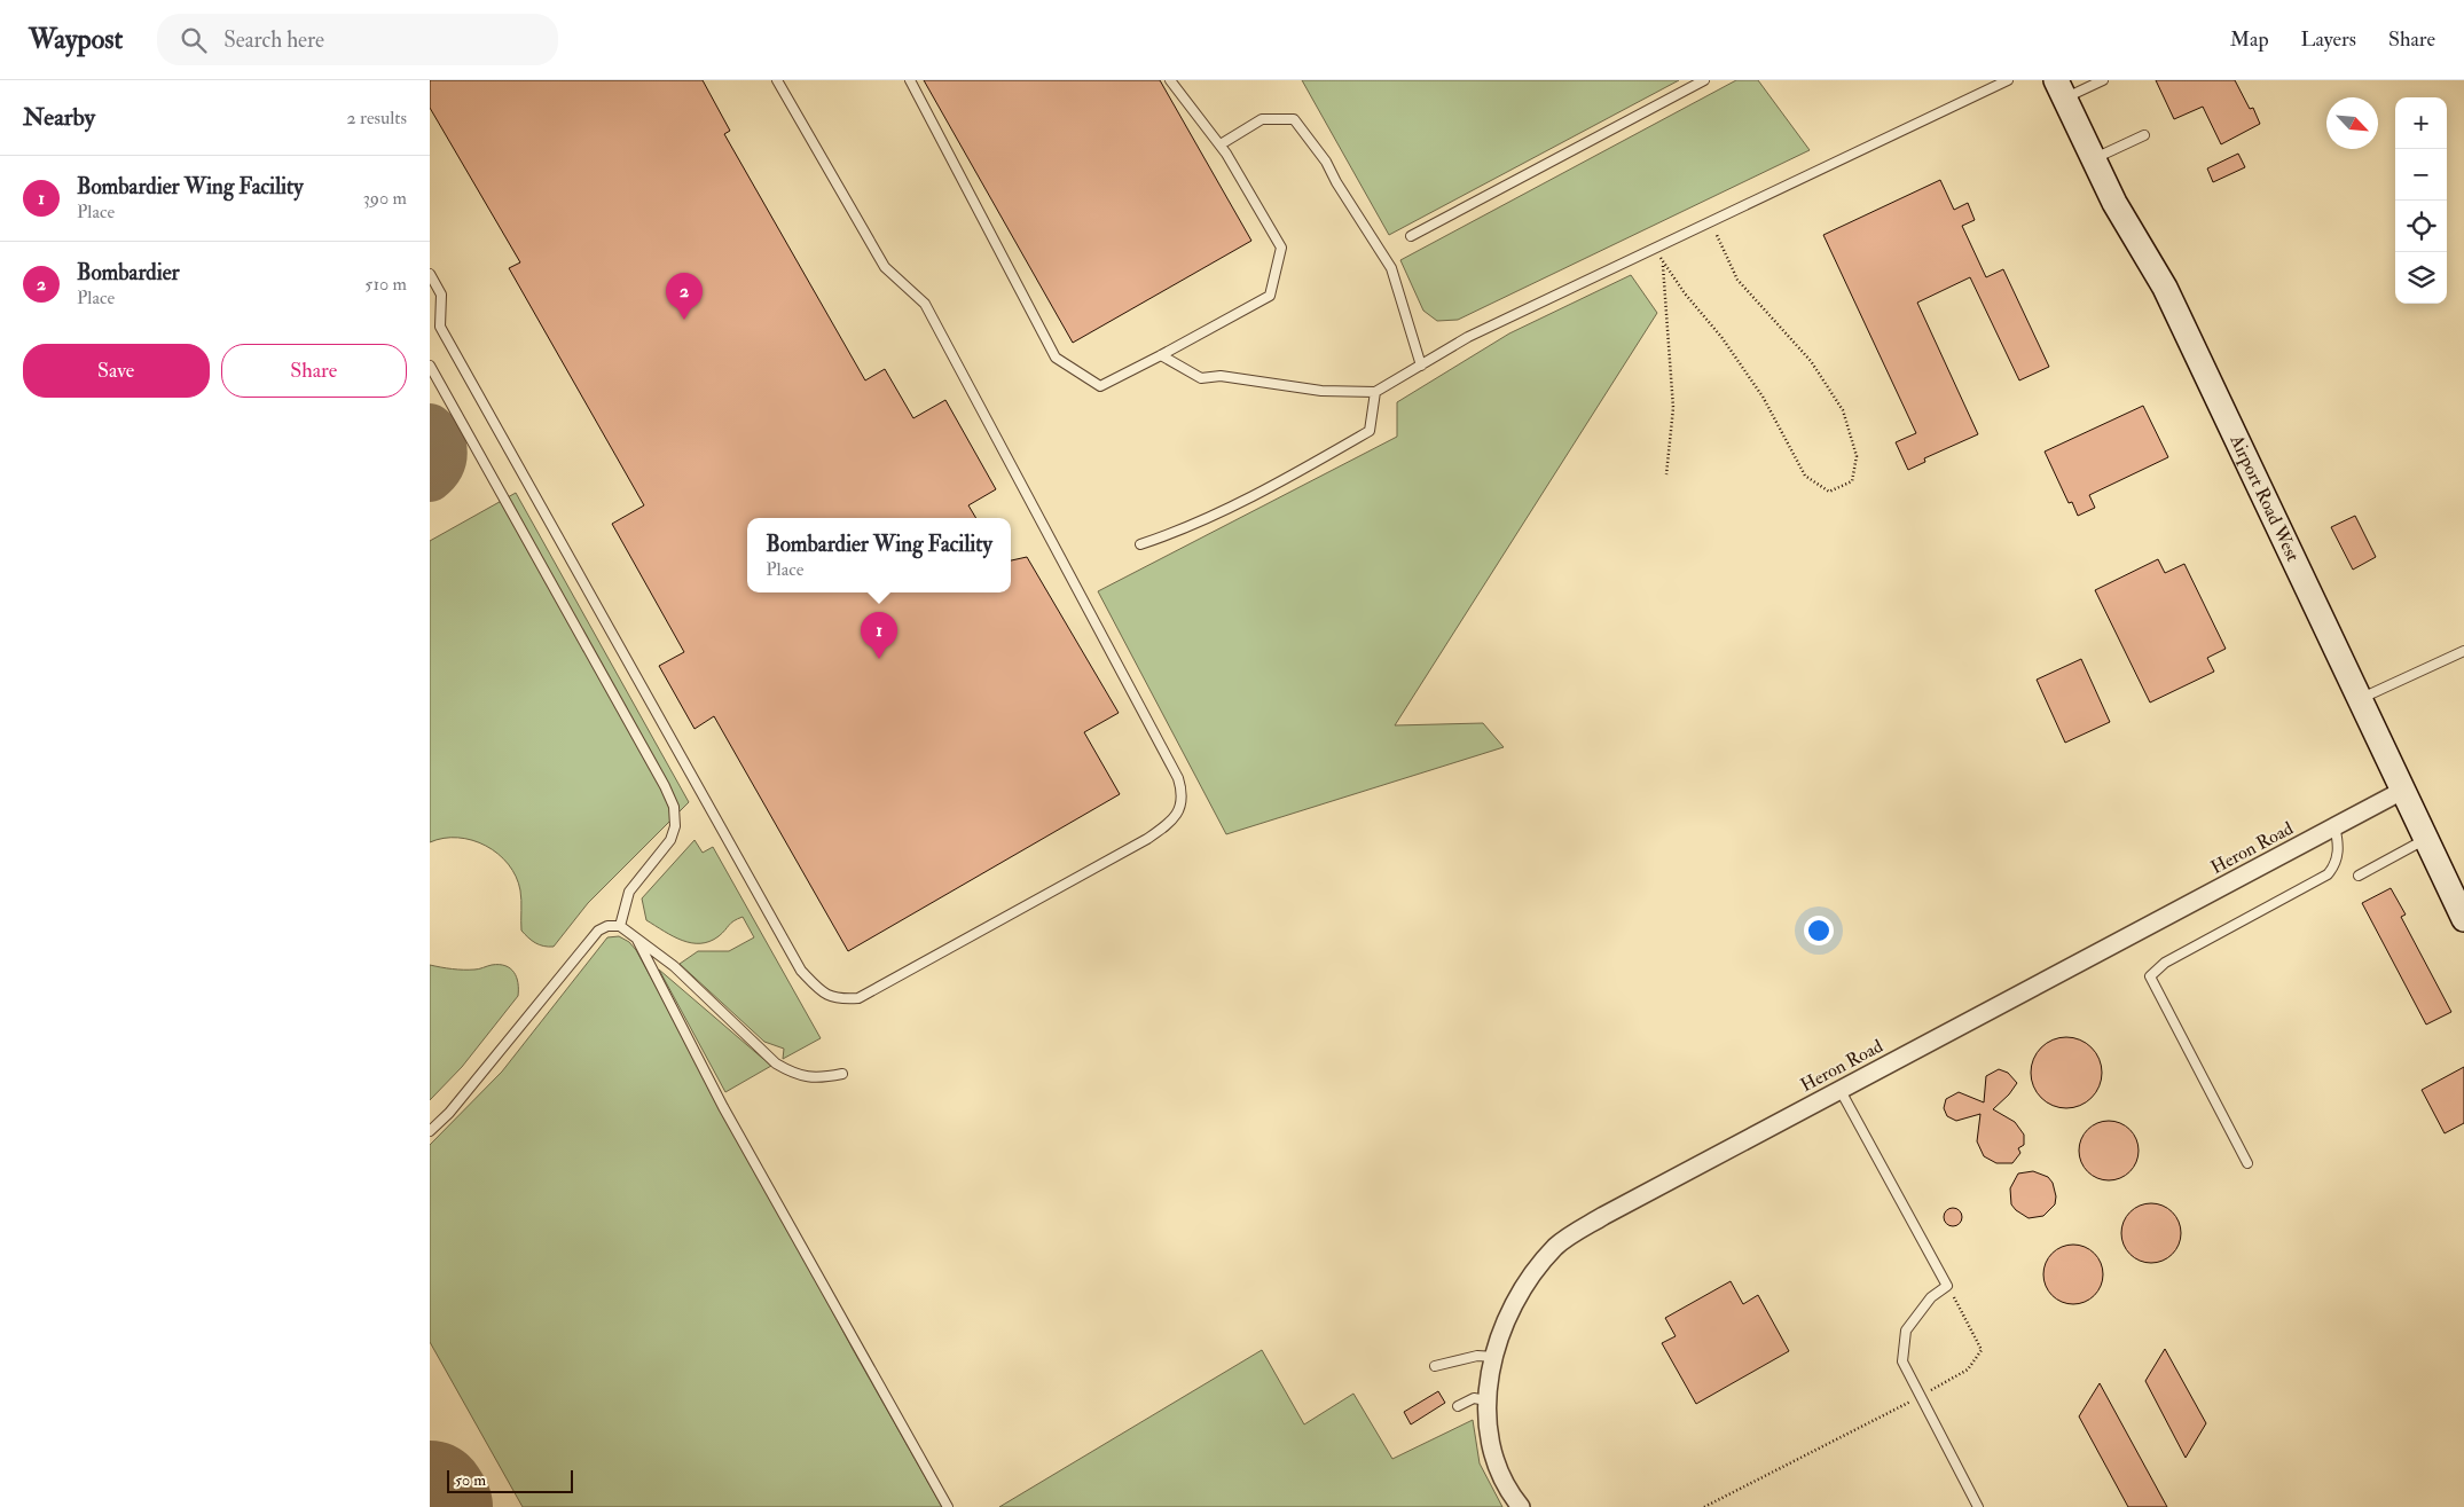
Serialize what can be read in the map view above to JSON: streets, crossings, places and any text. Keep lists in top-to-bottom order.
{
  "streets": {
    "street": ["Airport Road West", "Heron Road"]
  },
  "crossings": [
    ["Airport Road West", "Heron Road"]
  ],
  "scale_bar": "50 m",
  "north": "bottom right",
  "page": {
    "header": "Waypost",
    "search": "Search here",
    "nav": ["Map", "Layers", "Share"],
    "heading": ["Nearby", "2 results"],
    "map_buttons": ["+", "−"],
    "list": [
      {
        "mark": "1",
        "name": "Bombardier Wing Facility",
        "note": "Place",
        "value": "390 m"
      },
      {
        "mark": "2",
        "name": "Bombardier",
        "note": "Place",
        "value": "510 m"
      }
    ],
    "pins": ["2", "1"],
    "buttons": ["Save", "Share"],
    "popup": ["Bombardier Wing Facility", "Place"],
    "scale": "50 m"
  }
}
